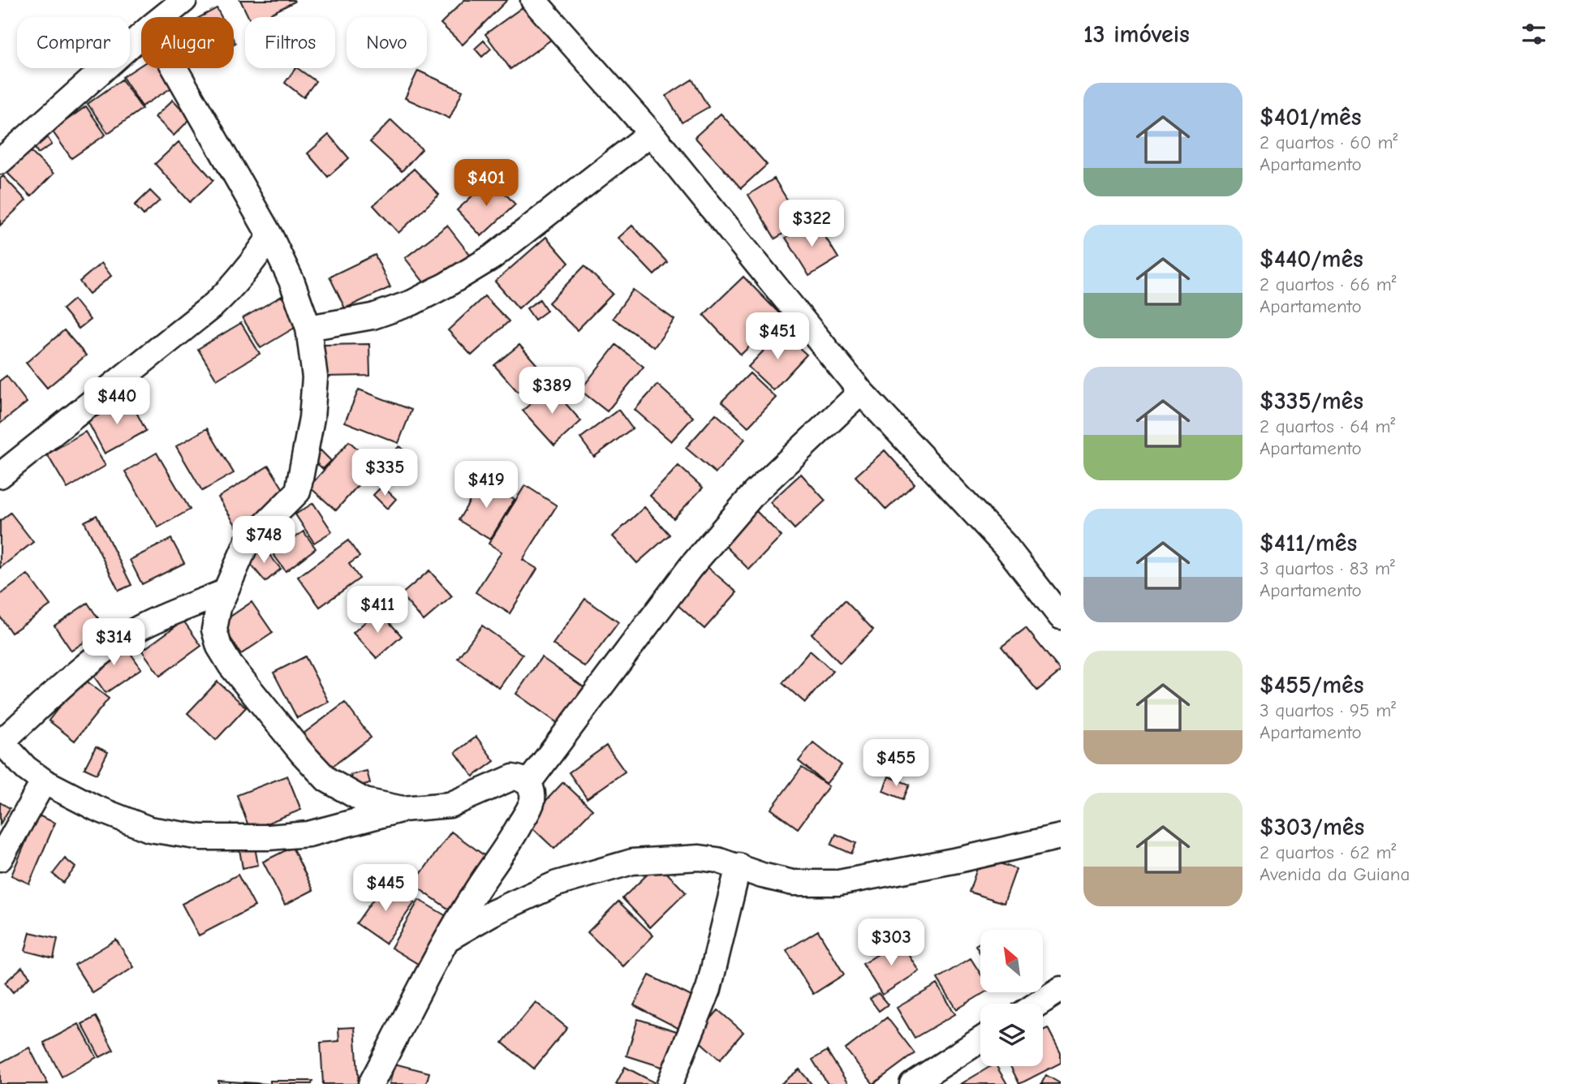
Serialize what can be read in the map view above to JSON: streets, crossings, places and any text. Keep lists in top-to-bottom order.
{
  "north": "top left",
  "page": {
    "heading": "13 imóveis",
    "chip": [
      "Comprar",
      "Alugar",
      "Filtros",
      "Novo"
    ],
    "list": [
      {
        "name": "$401/mês",
        "note": "2 quartos · 60 m² · Apartamento"
      },
      {
        "name": "$440/mês",
        "note": "2 quartos · 66 m² · Apartamento"
      },
      {
        "name": "$335/mês",
        "note": "2 quartos · 64 m² · Apartamento"
      },
      {
        "name": "$411/mês",
        "note": "3 quartos · 83 m² · Apartamento"
      },
      {
        "name": "$455/mês",
        "note": "3 quartos · 95 m² · Apartamento"
      },
      {
        "name": "$303/mês",
        "note": "2 quartos · 62 m² · Avenida da Guiana"
      }
    ],
    "price": [
      "$401",
      "$322",
      "$451",
      "$389",
      "$440",
      "$335",
      "$419",
      "$748",
      "$411",
      "$314",
      "$455",
      "$445",
      "$303"
    ]
  }
}
